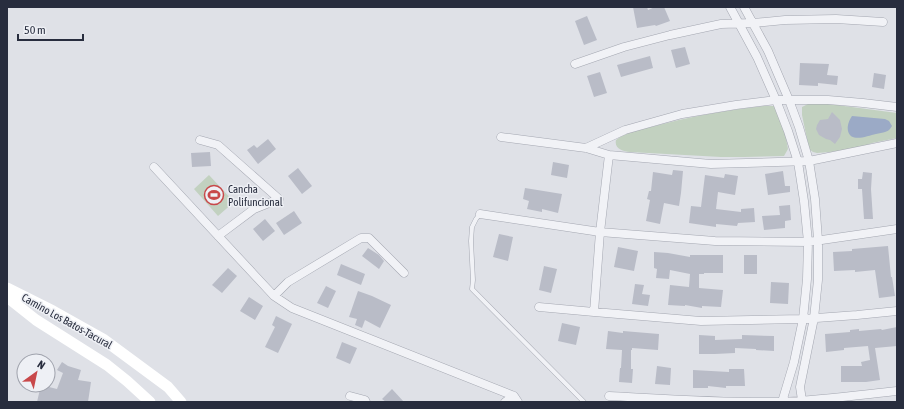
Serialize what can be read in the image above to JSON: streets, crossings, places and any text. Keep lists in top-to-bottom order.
{
  "streets": {
    "street": ["Camino Los Batos-Tacural"]
  },
  "places": {
    "sports": ["Cancha Polifuncional"]
  },
  "scale_bar": "50 m",
  "north": "top right"
}
